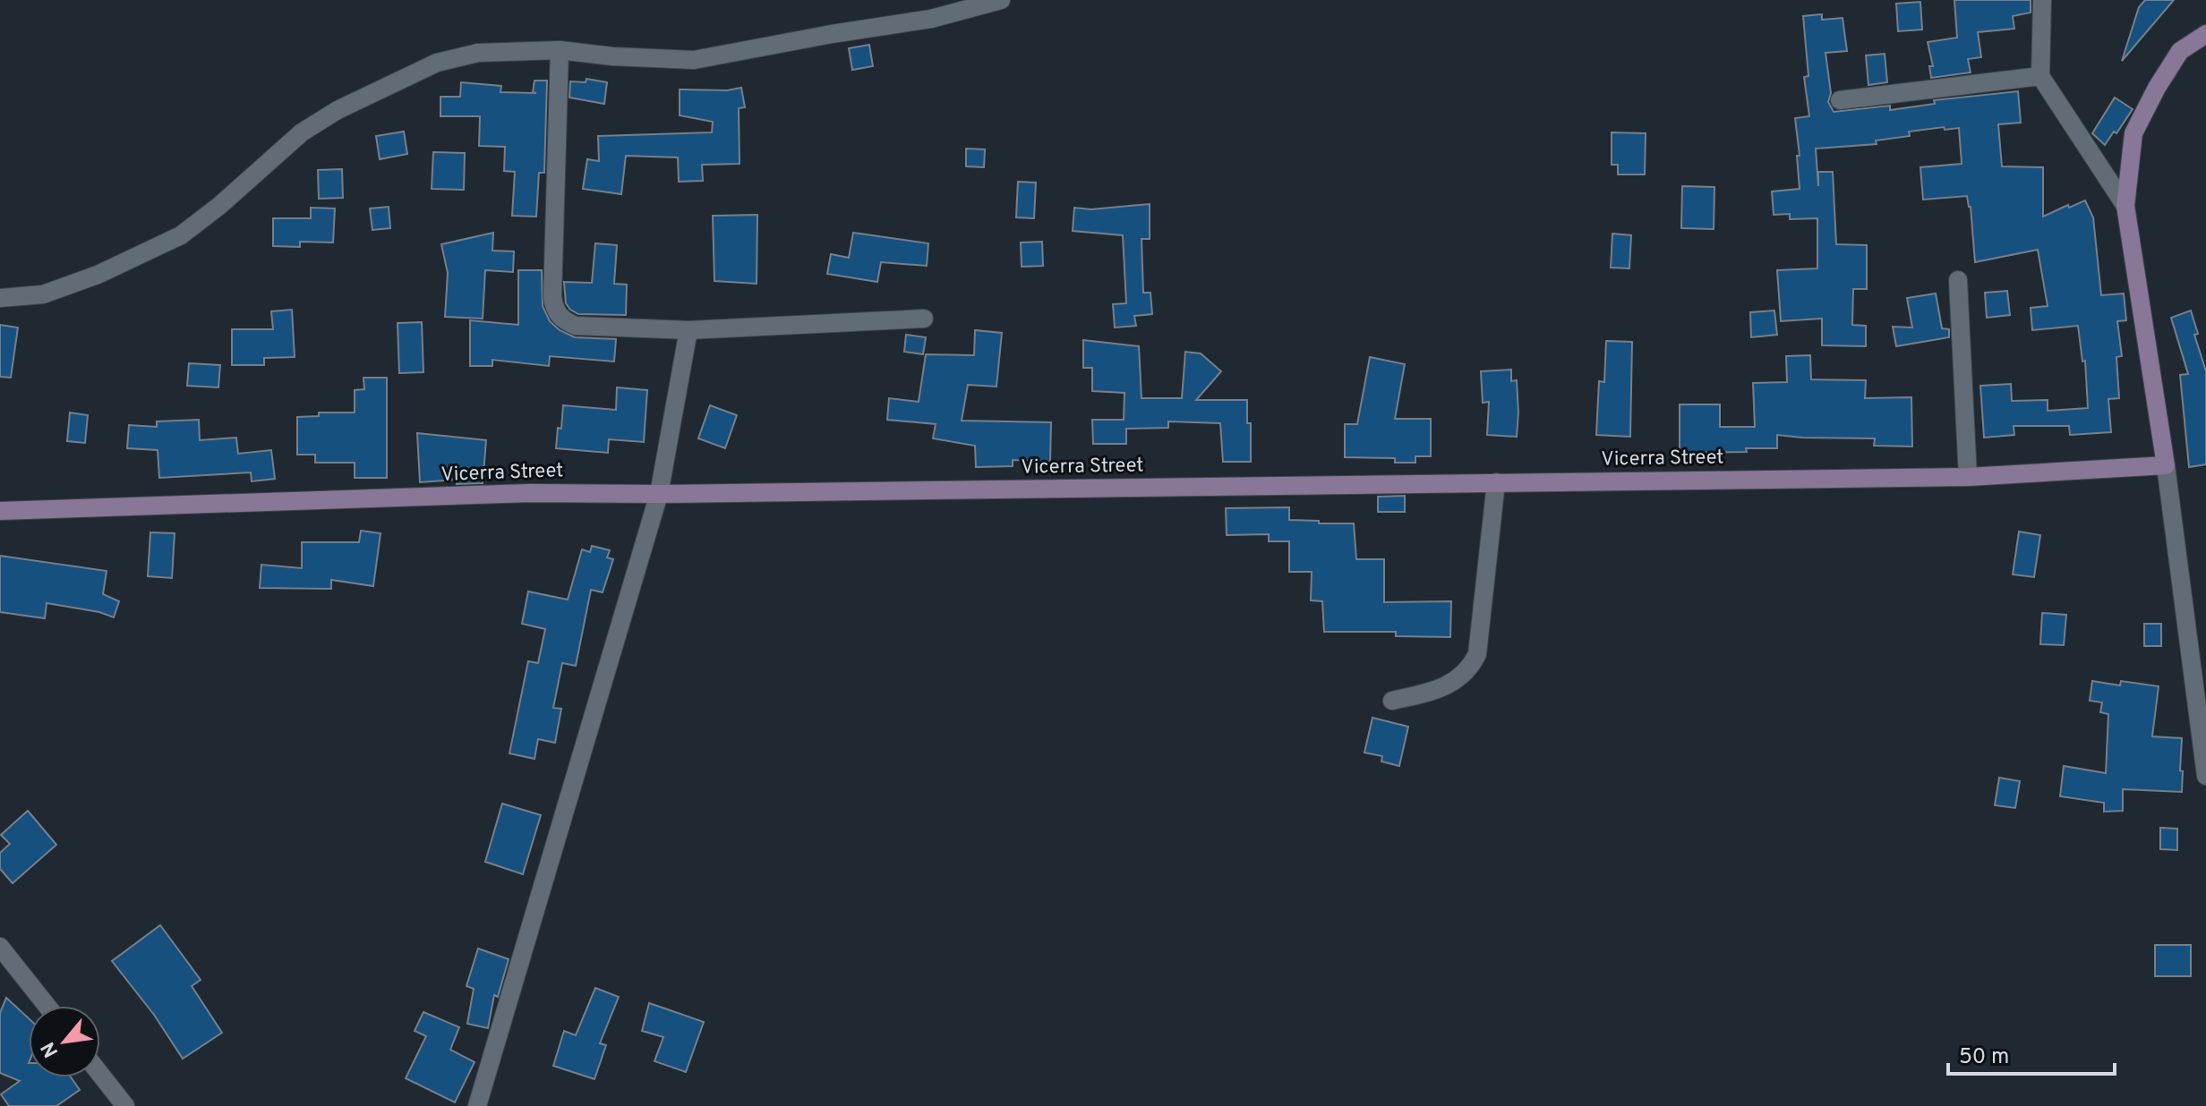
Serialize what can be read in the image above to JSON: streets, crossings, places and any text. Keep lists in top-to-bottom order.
{
  "streets": {
    "main road": ["Vicerra Street"]
  },
  "scale_bar": "50 m",
  "north": "bottom left"
}
